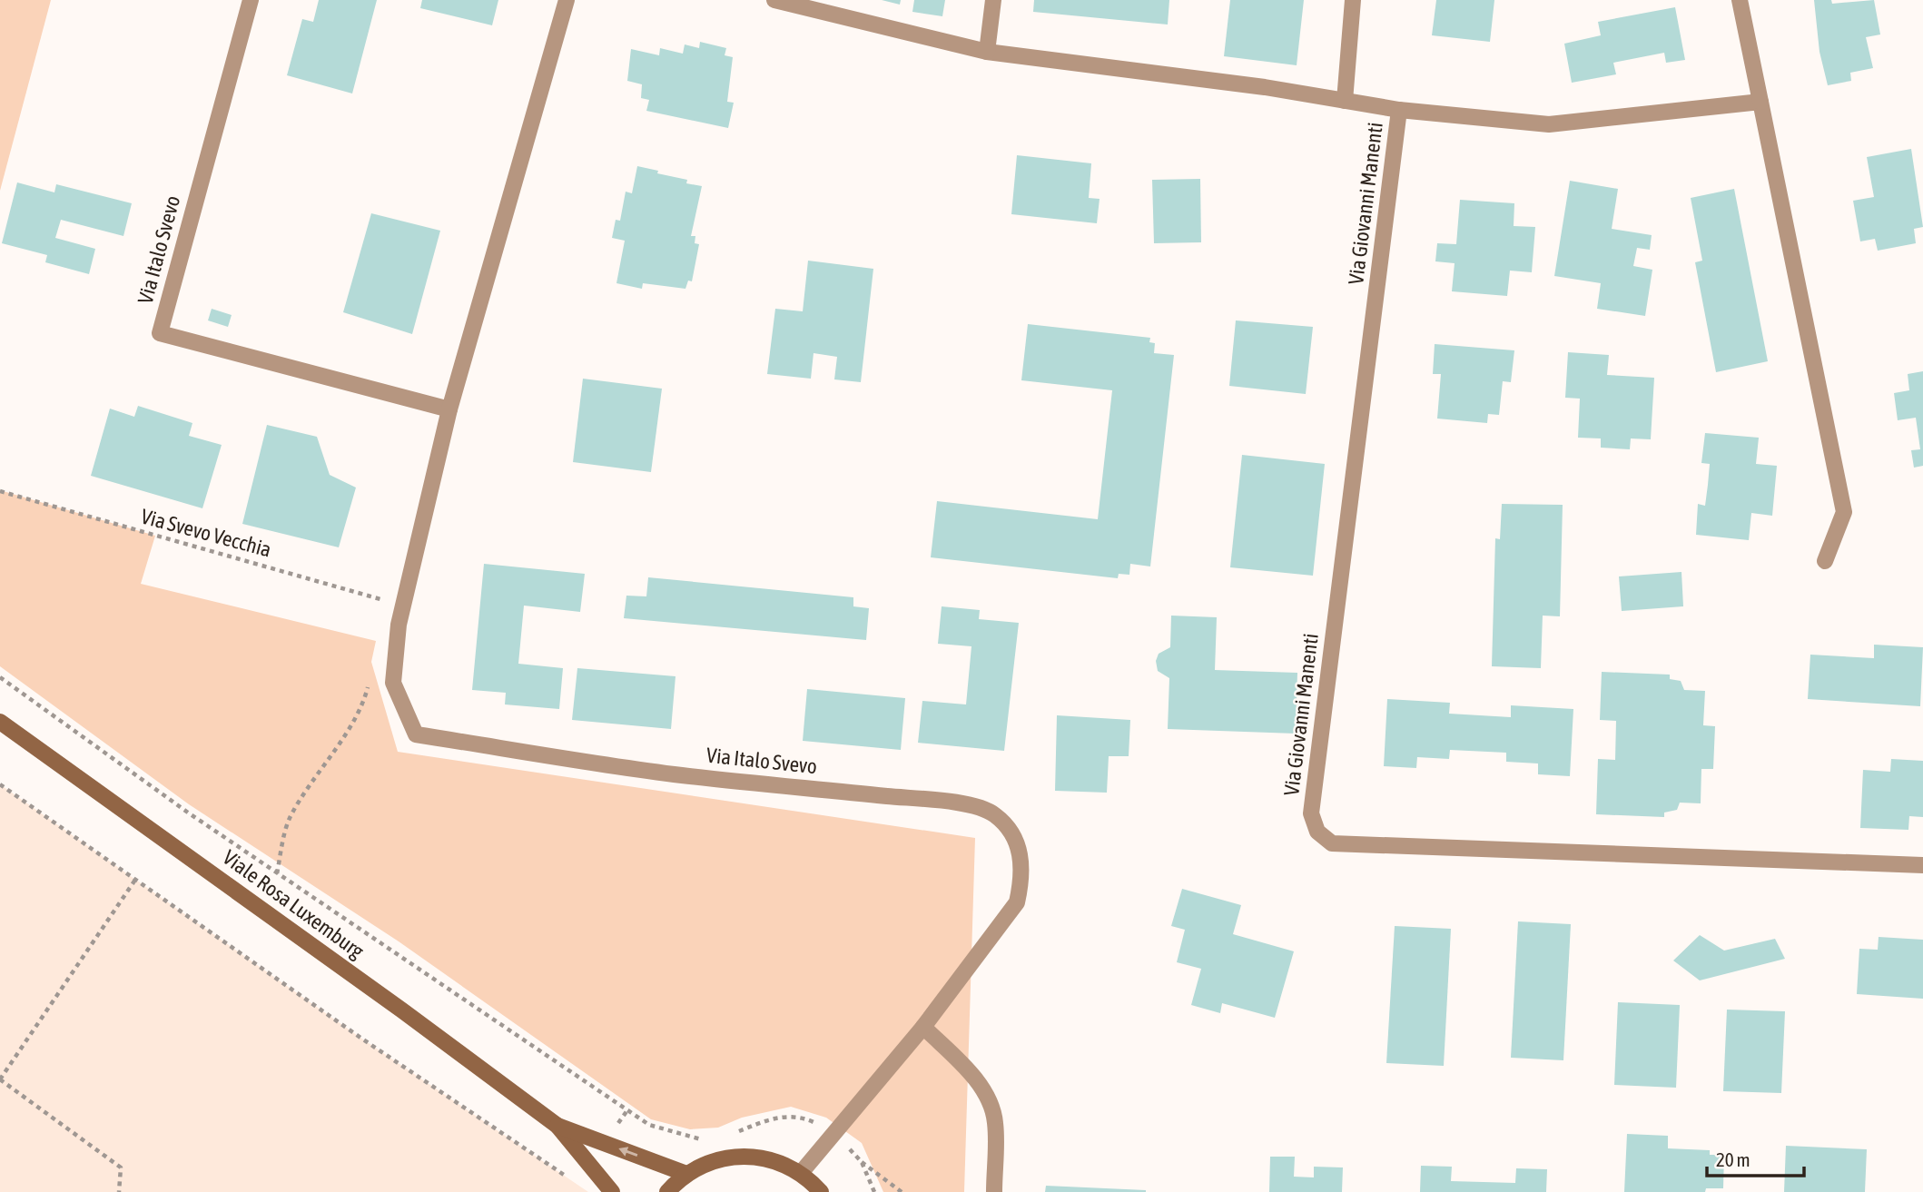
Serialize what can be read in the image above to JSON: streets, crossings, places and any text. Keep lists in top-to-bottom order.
{
  "streets": {
    "street": ["Via Giovanni Manenti", "Via Italo Svevo", "Viale Rosa Luxemburg"],
    "path": ["Via Svevo Vecchia"]
  },
  "crossings": [
    ["Via Italo Svevo", "Via Svevo Vecchia"]
  ],
  "scale_bar": "20 m"
}
